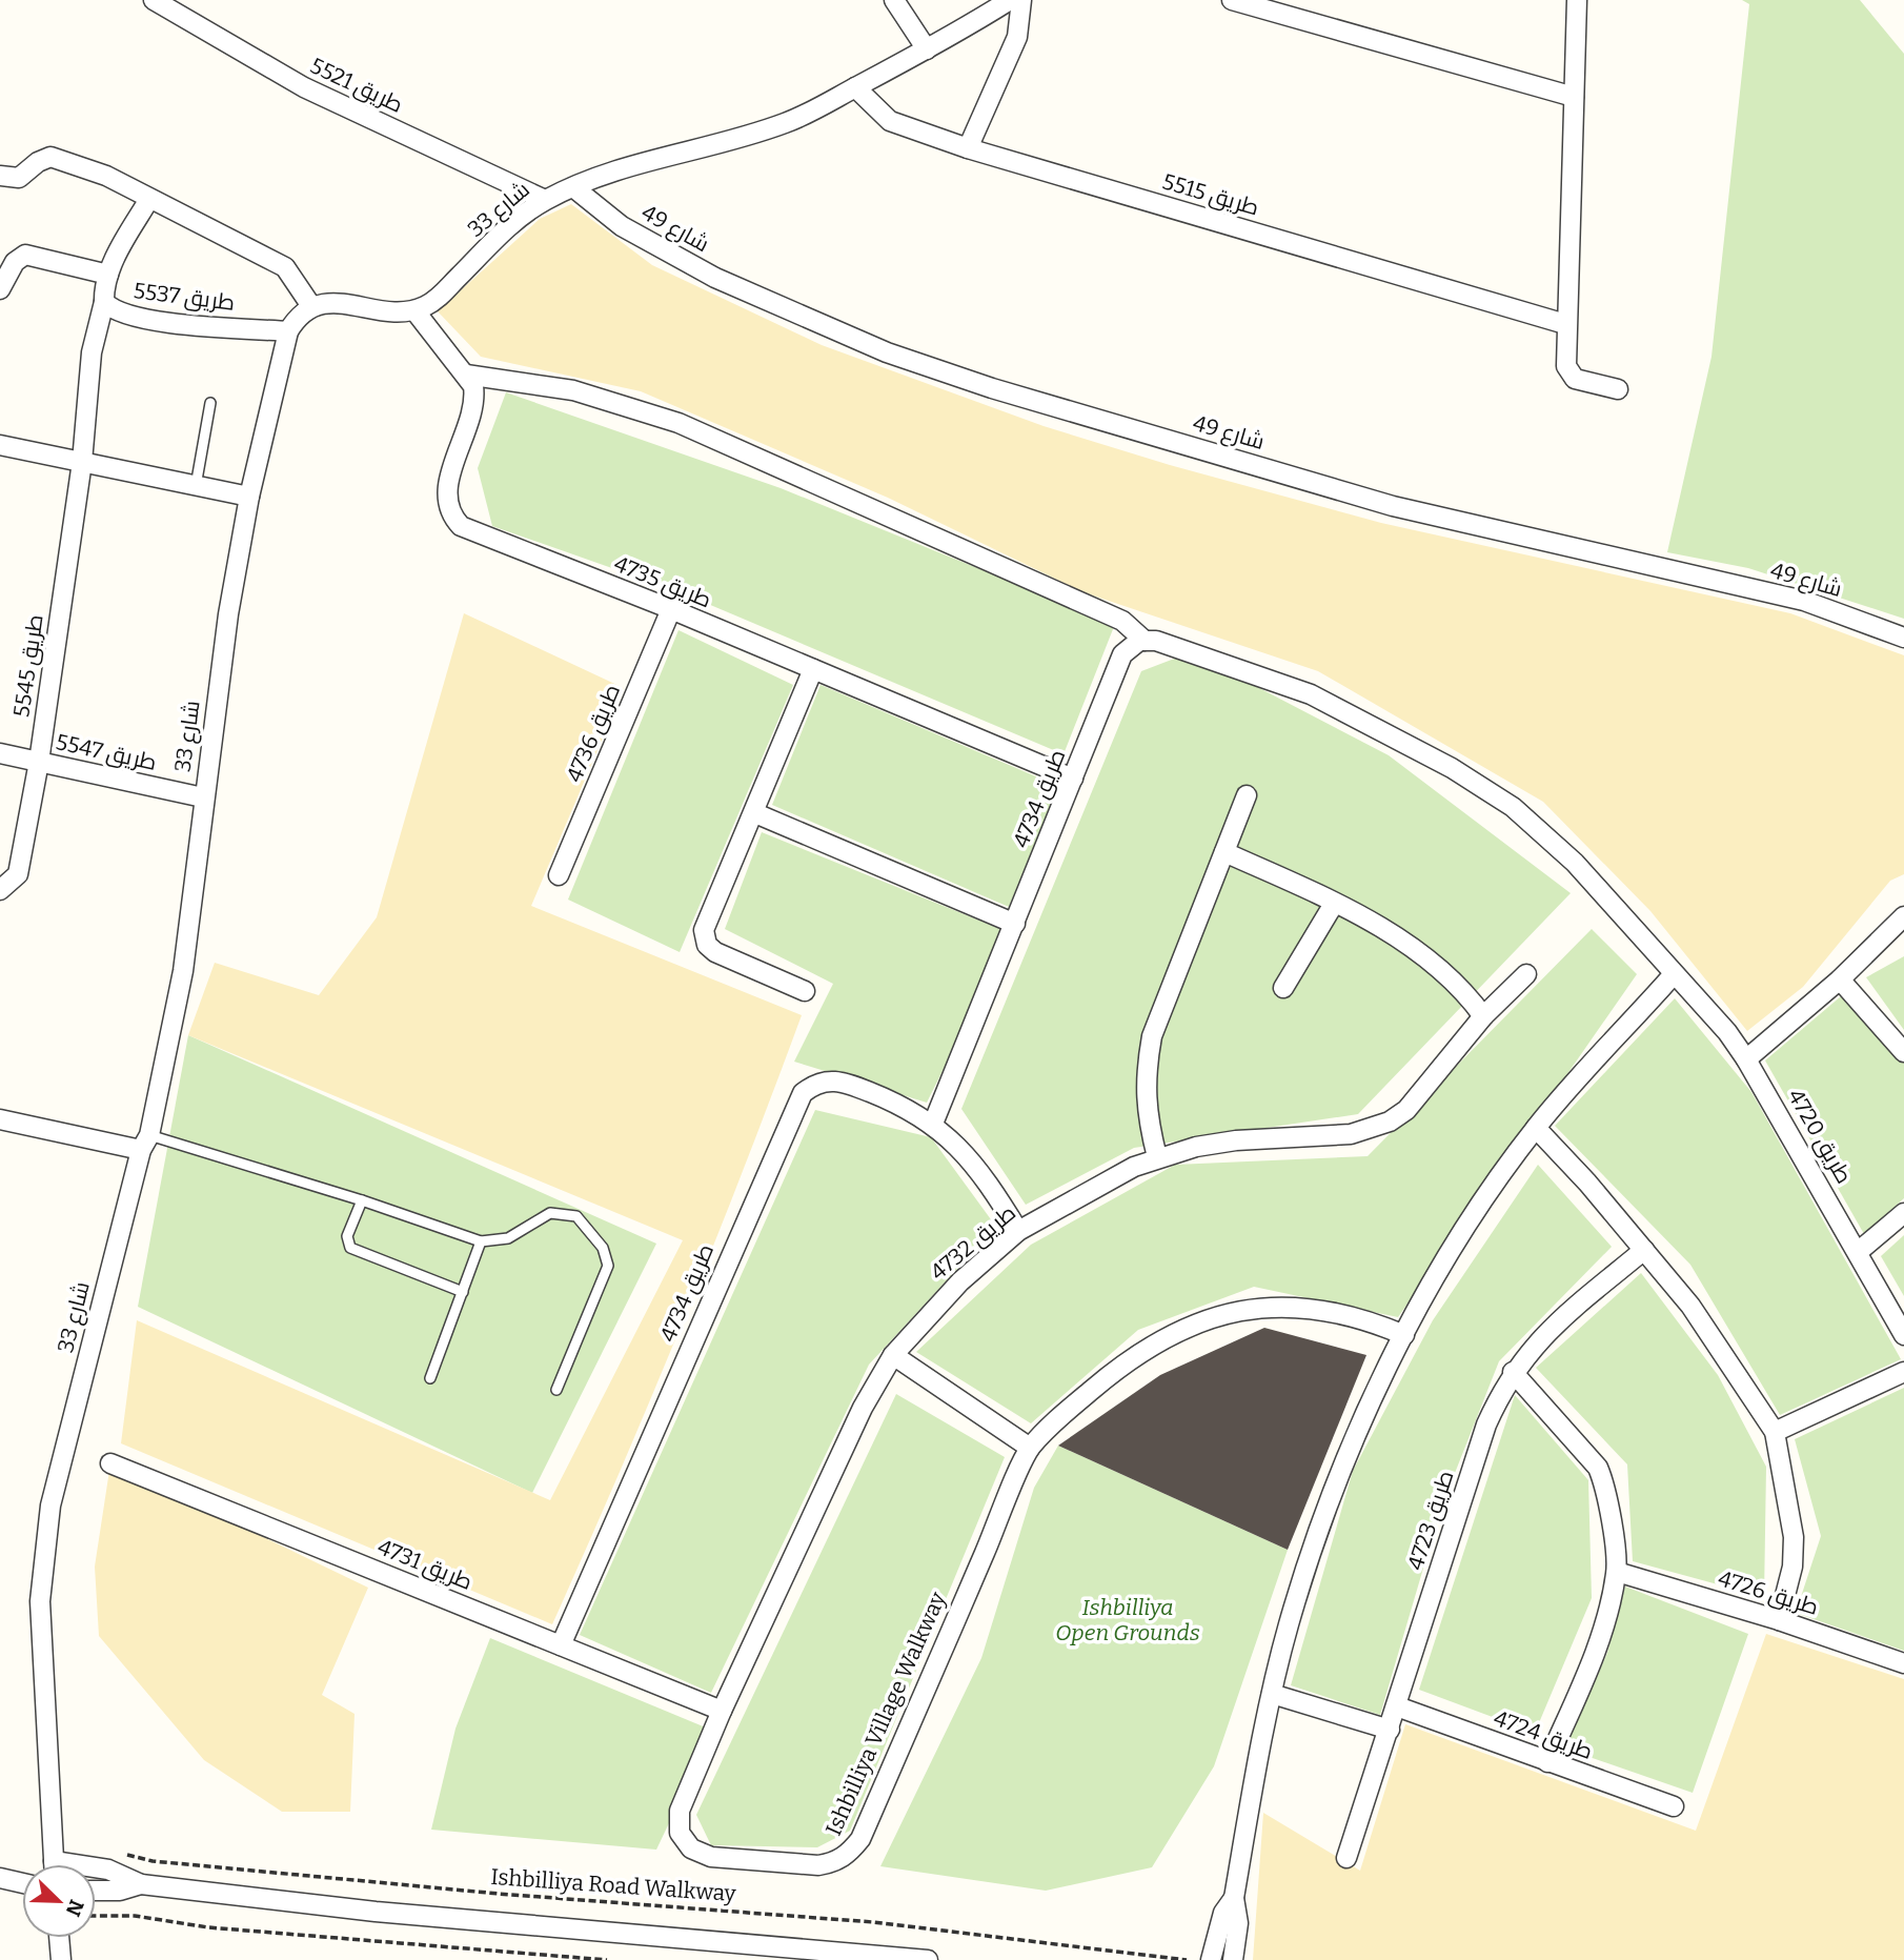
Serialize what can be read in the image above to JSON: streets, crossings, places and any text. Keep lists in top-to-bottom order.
{
  "streets": {
    "street": [
      "طريق 5521",
      "طريق 5515",
      "شارع 33",
      "شارع 49",
      "طريق 5537",
      "طريق 4735",
      "طريق 5545",
      "طريق 4736",
      "طريق 5547",
      "طريق 4734",
      "طريق 4720",
      "طريق 4732",
      "طريق 4723",
      "طريق 4731",
      "طريق 4726",
      "Ishbilliya Village Walkway",
      "طريق 4724"
    ],
    "path": ["Ishbilliya Road Walkway"]
  },
  "crossings": [
    ["طريق 5521", "شارع 33"],
    ["طريق 5515", "شارع 33"],
    ["شارع 33", "شارع 49"],
    ["شارع 33", "طريق 5537"],
    ["شارع 33", "طريق 4735"],
    ["شارع 33", "طريق 5547"],
    ["طريق 5537", "طريق 5545"],
    ["طريق 4735", "طريق 4736"],
    ["طريق 4735", "طريق 4734"],
    ["طريق 5545", "طريق 5547"],
    ["طريق 4734", "طريق 4732"],
    ["طريق 4734", "طريق 4731"],
    ["طريق 4732", "طريق 4731"],
    ["طريق 4732", "Ishbilliya Village Walkway"],
    ["طريق 4723", "طريق 4724"]
  ],
  "parks": ["Ishbilliya Open Grounds"],
  "north": "bottom right"
}
